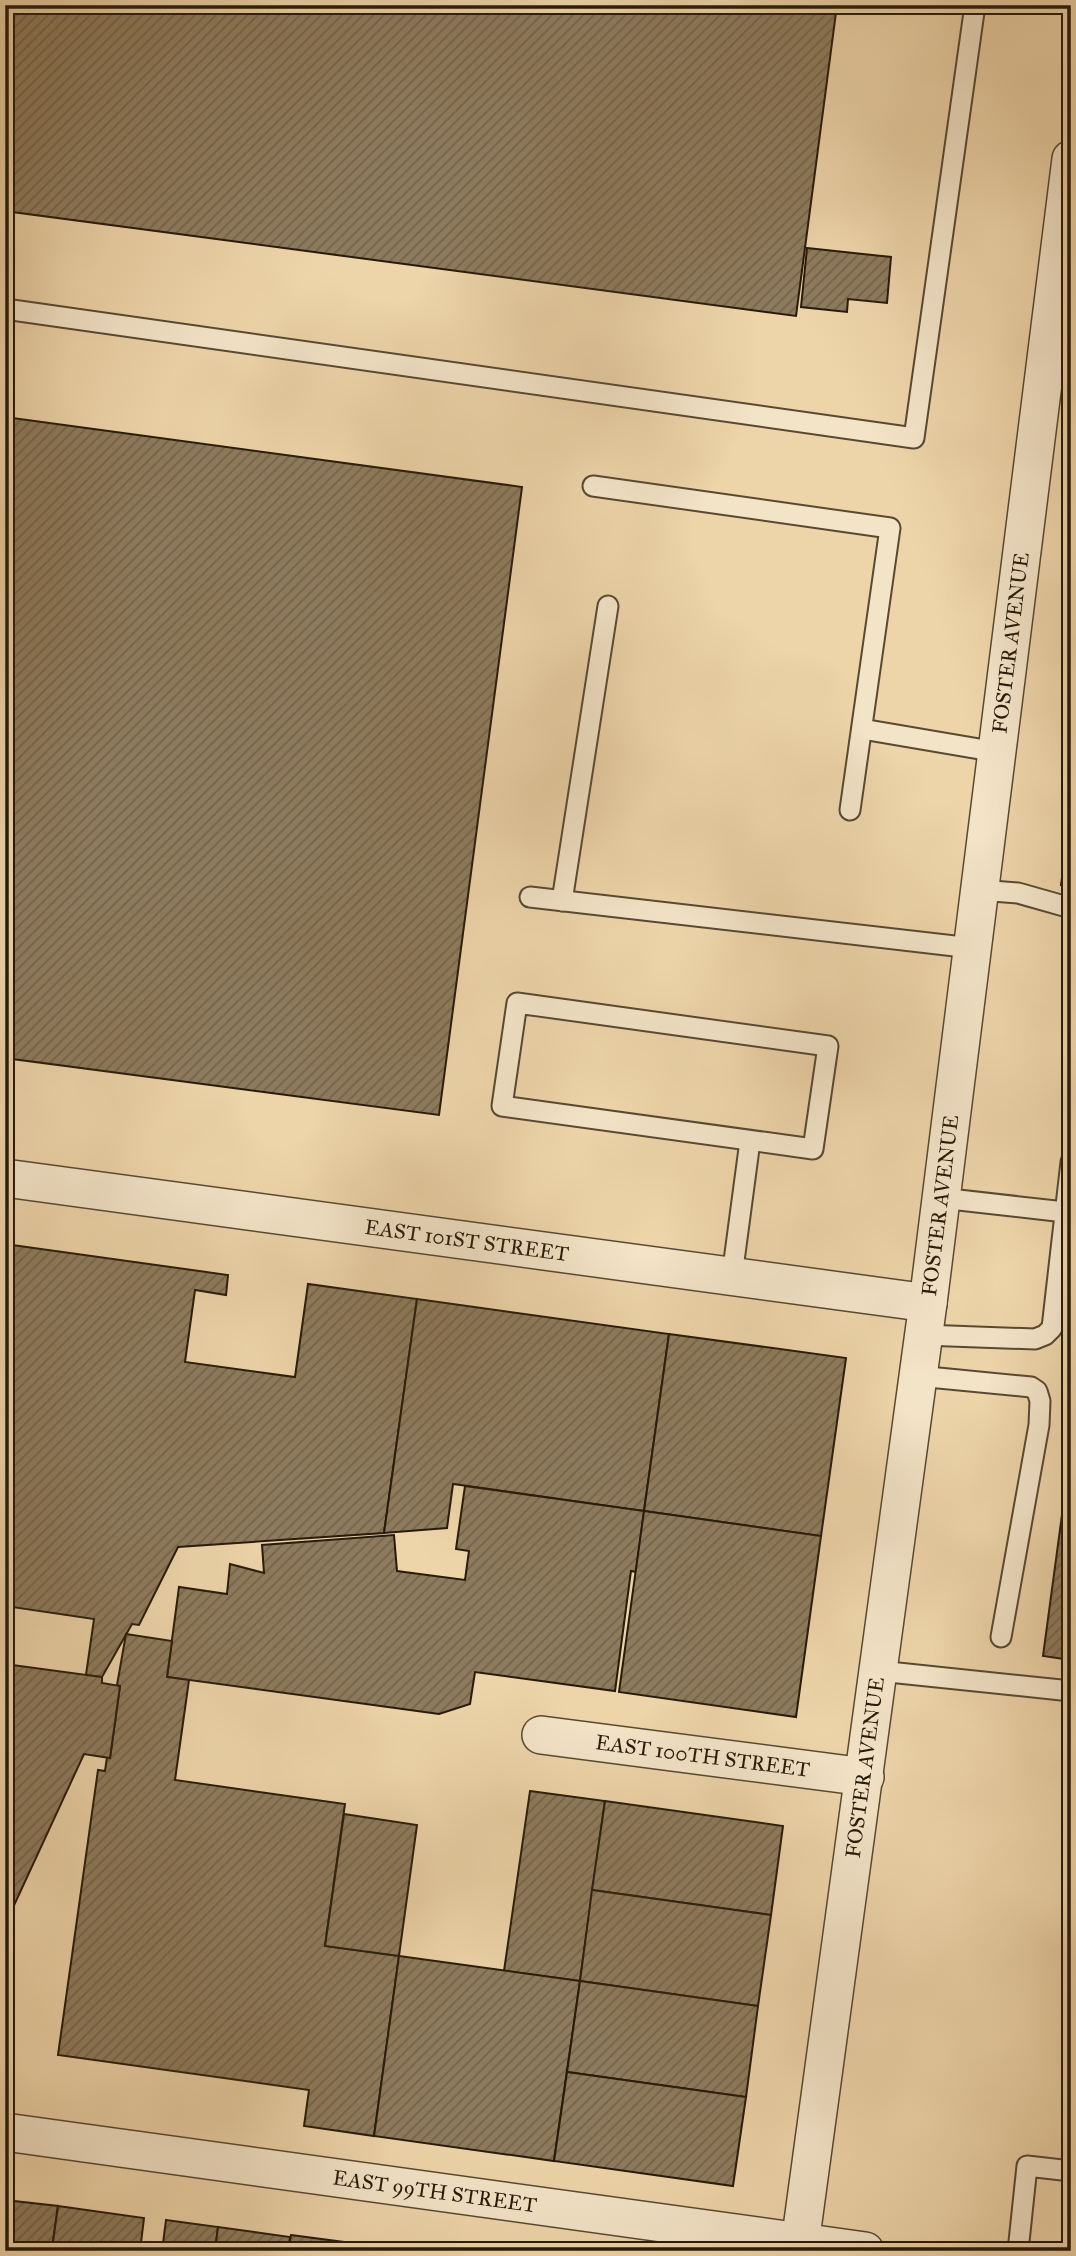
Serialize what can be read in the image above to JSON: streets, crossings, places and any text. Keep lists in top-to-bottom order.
{
  "streets": {
    "street": [
      "FOSTER AVENUE",
      "EAST 101ST STREET",
      "EAST 100TH STREET",
      "EAST 99TH STREET"
    ]
  },
  "crossings": [
    ["FOSTER AVENUE", "EAST 101ST STREET"],
    ["FOSTER AVENUE", "EAST 100TH STREET"],
    ["FOSTER AVENUE", "EAST 99TH STREET"]
  ]
}
